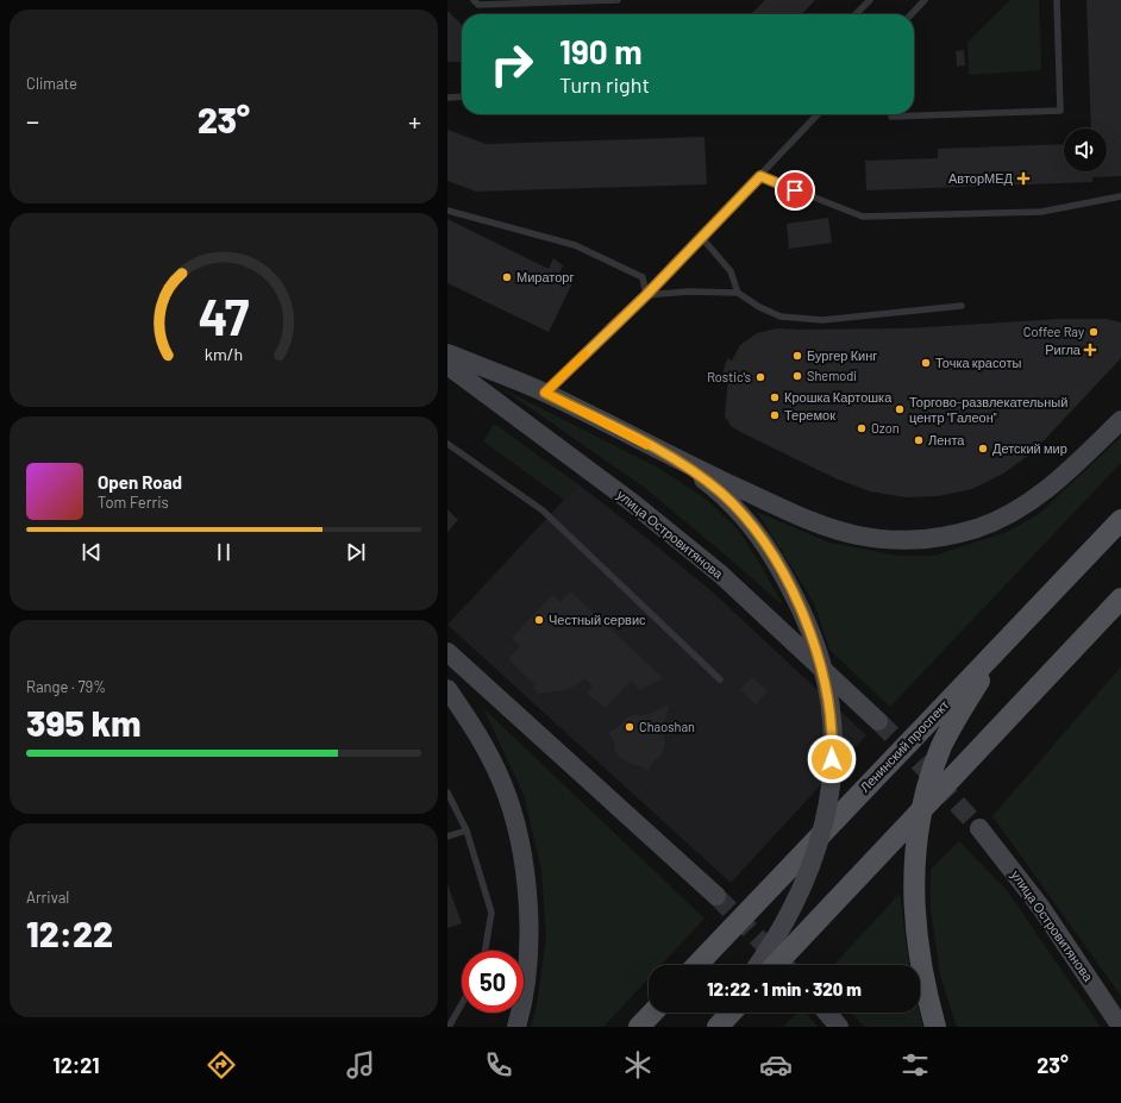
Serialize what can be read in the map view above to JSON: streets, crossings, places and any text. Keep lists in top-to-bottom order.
{
  "streets": {
    "main road": ["улица Островитянова", "Ленинский проспект"]
  },
  "places": {
    "health": ["АвторМЕД", "Ригла"],
    "other": [
      "Мираторг",
      "Coffee Ray",
      "Бургер Кинг",
      "Точка красоты",
      "Shemodi",
      "Rostic's",
      "Крошка Картошка",
      "Торгово-развлекательный центр \"Галеон\"",
      "Теремок",
      "Ozon",
      "Лента",
      "Детский мир",
      "Честный сервис",
      "Chaoshan"
    ]
  },
  "page": {
    "tile": [
      "Climate",
      ["Range · 79%", "395 km"],
      ["Arrival", "12:22"]
    ],
    "turn": ["190 m", "Turn right"],
    "heat": ["−", "23°", "+"],
    "song": ["Open Road", "Tom Ferris"],
    "limit": "50",
    "trip": "12:22 · 1 min · 320 m",
    "tabs": ["12:21", "23°"],
    "gauge": ["47", "km/h"]
  }
}
